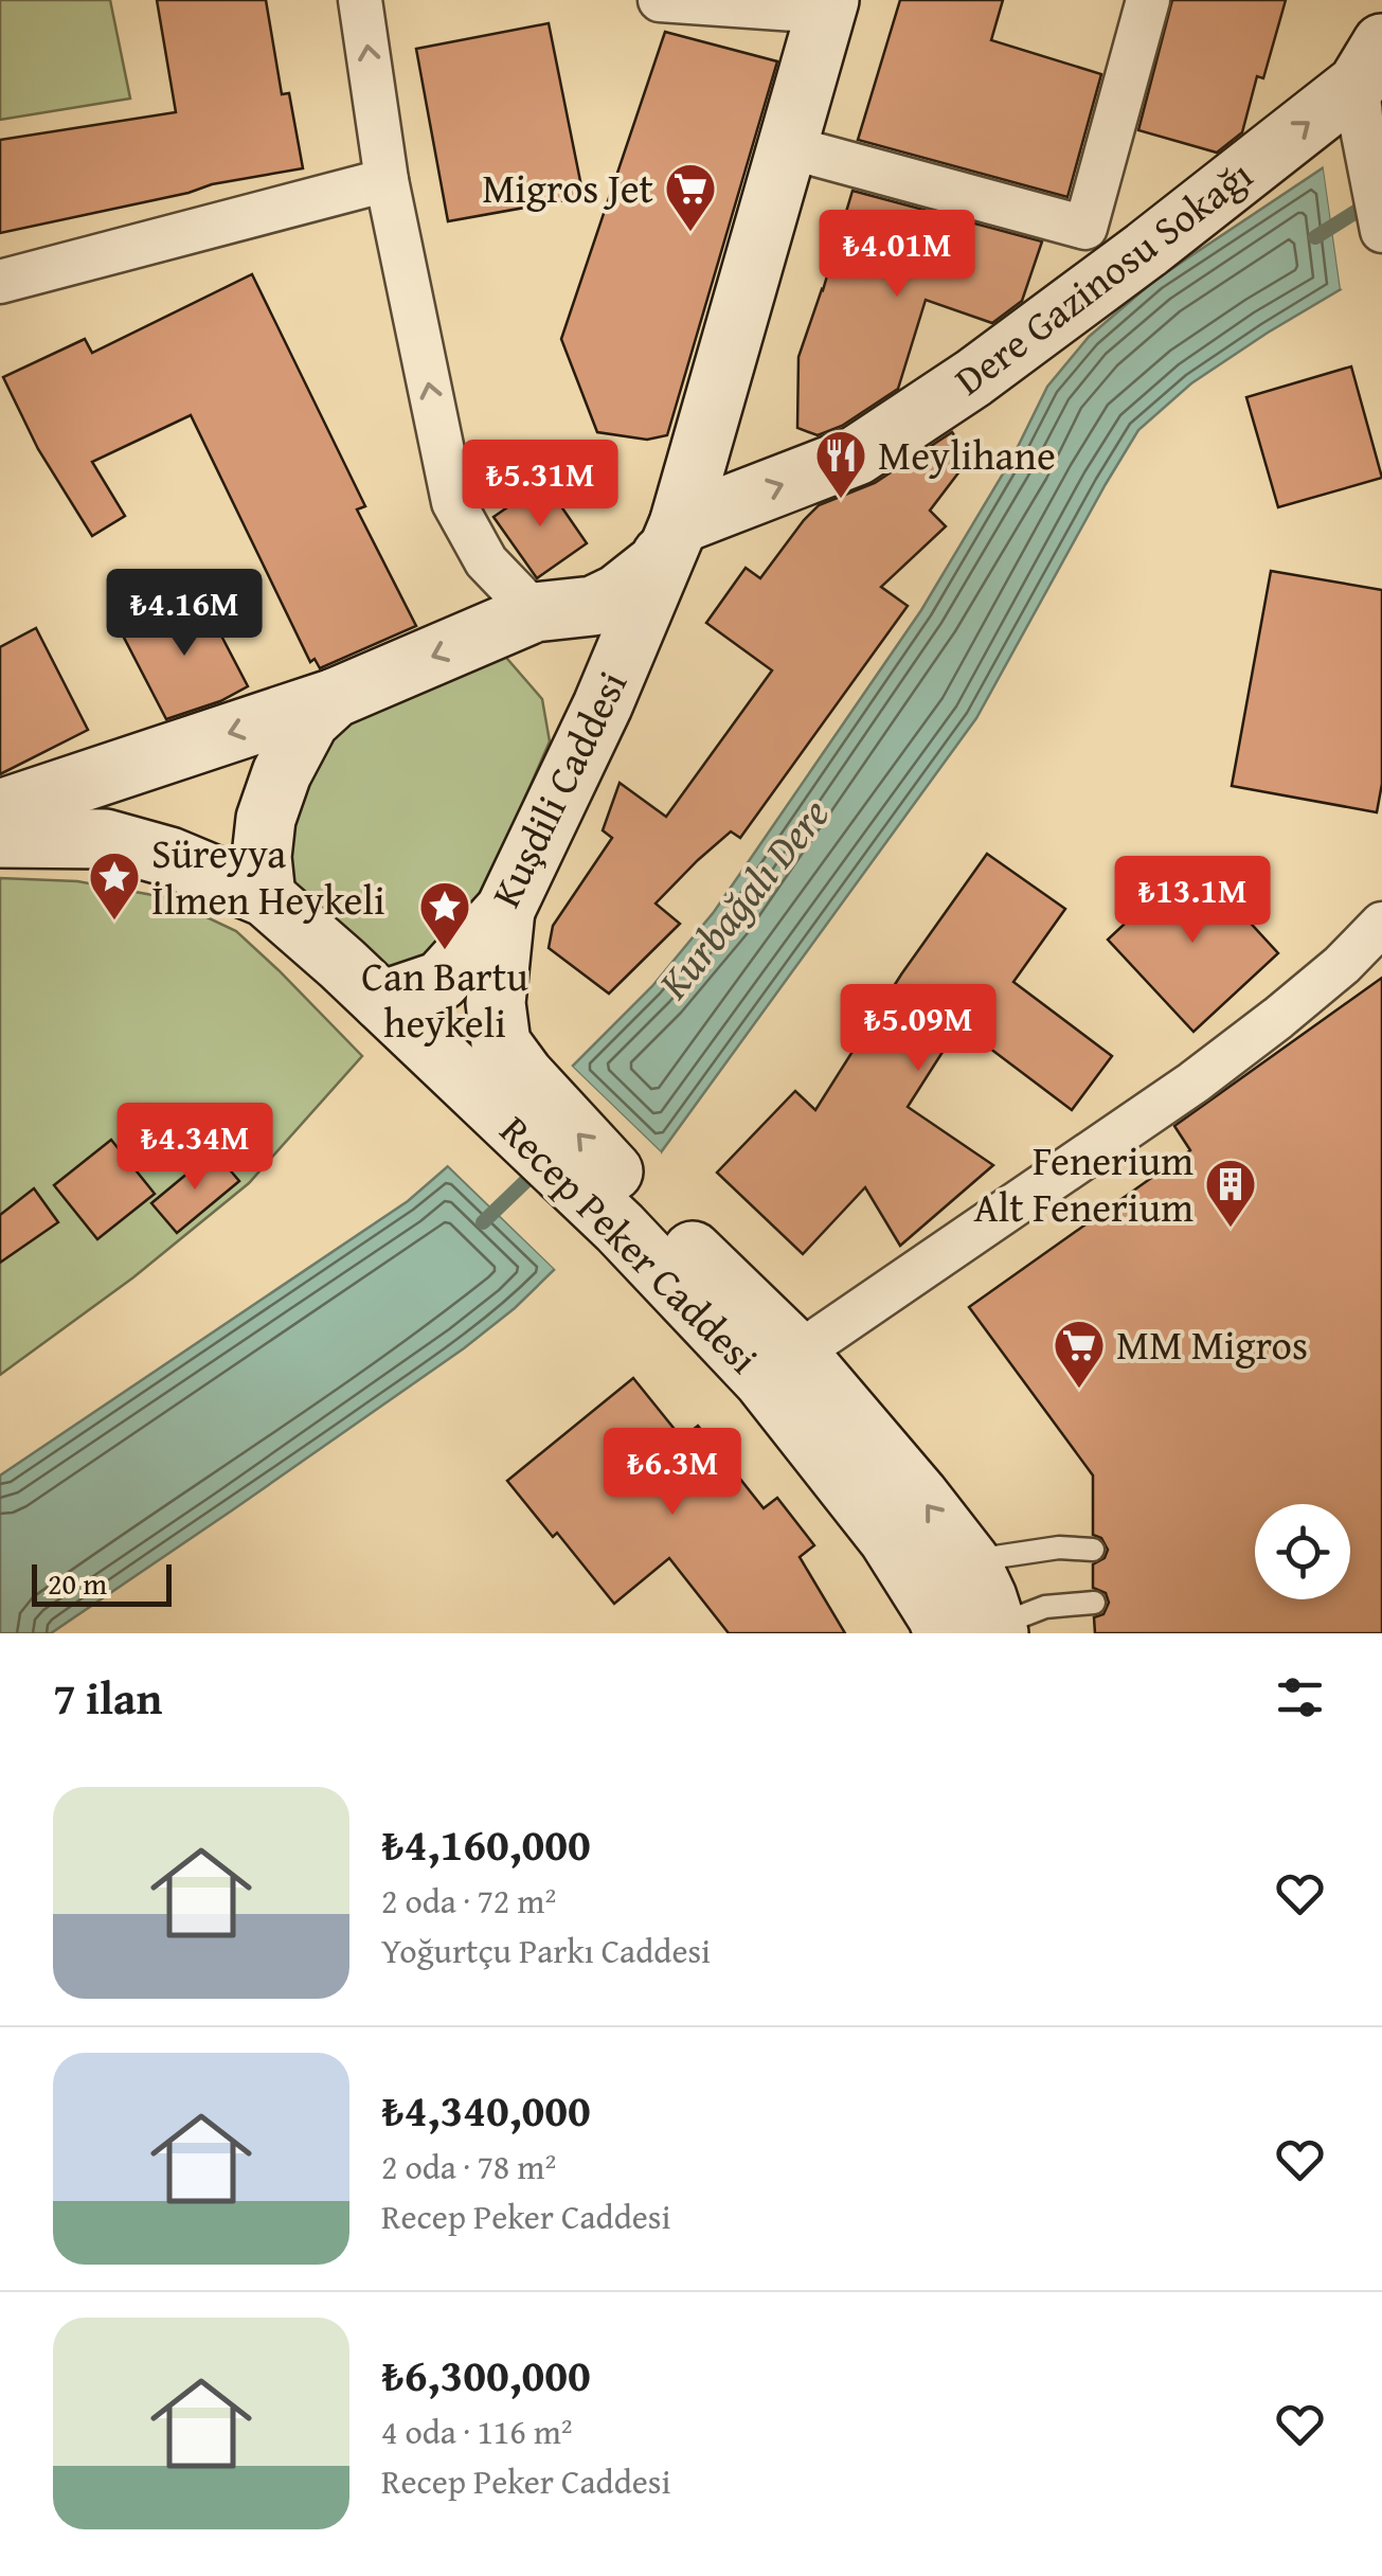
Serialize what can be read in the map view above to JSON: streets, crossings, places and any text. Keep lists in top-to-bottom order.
{
  "streets": {
    "main road": ["Dere Gazinosu Sokağı", "Kuşdili Caddesi", "Recep Peker Caddesi"]
  },
  "crossings": [
    ["Dere Gazinosu Sokağı", "Kuşdili Caddesi"],
    ["Kuşdili Caddesi", "Recep Peker Caddesi"]
  ],
  "one_way": ["Dere Gazinosu Sokağı"],
  "water": ["Kurbağalı Dere"],
  "places": {
    "supermarket": ["Migros Jet", "MM Migros"],
    "restaurant": ["Meylihane"],
    "place": ["Süreyya İlmen Heykeli", "Can Bartu heykeli"],
    "building": ["Fenerium Alt Fenerium"]
  },
  "scale_bar": "20 m",
  "page": {
    "price": [
      "₺4.01M",
      "₺5.31M",
      "₺4.16M",
      "₺13.1M",
      "₺5.09M",
      "₺4.34M",
      "₺6.3M"
    ],
    "scale": "20 m",
    "heading": "7 ilan",
    "list": [
      {
        "name": "₺4,160,000",
        "note": "2 oda · 72 m² · Yoğurtçu Parkı Caddesi"
      },
      {
        "name": "₺4,340,000",
        "note": "2 oda · 78 m² · Recep Peker Caddesi"
      },
      {
        "name": "₺6,300,000",
        "note": "4 oda · 116 m² · Recep Peker Caddesi"
      }
    ]
  }
}
